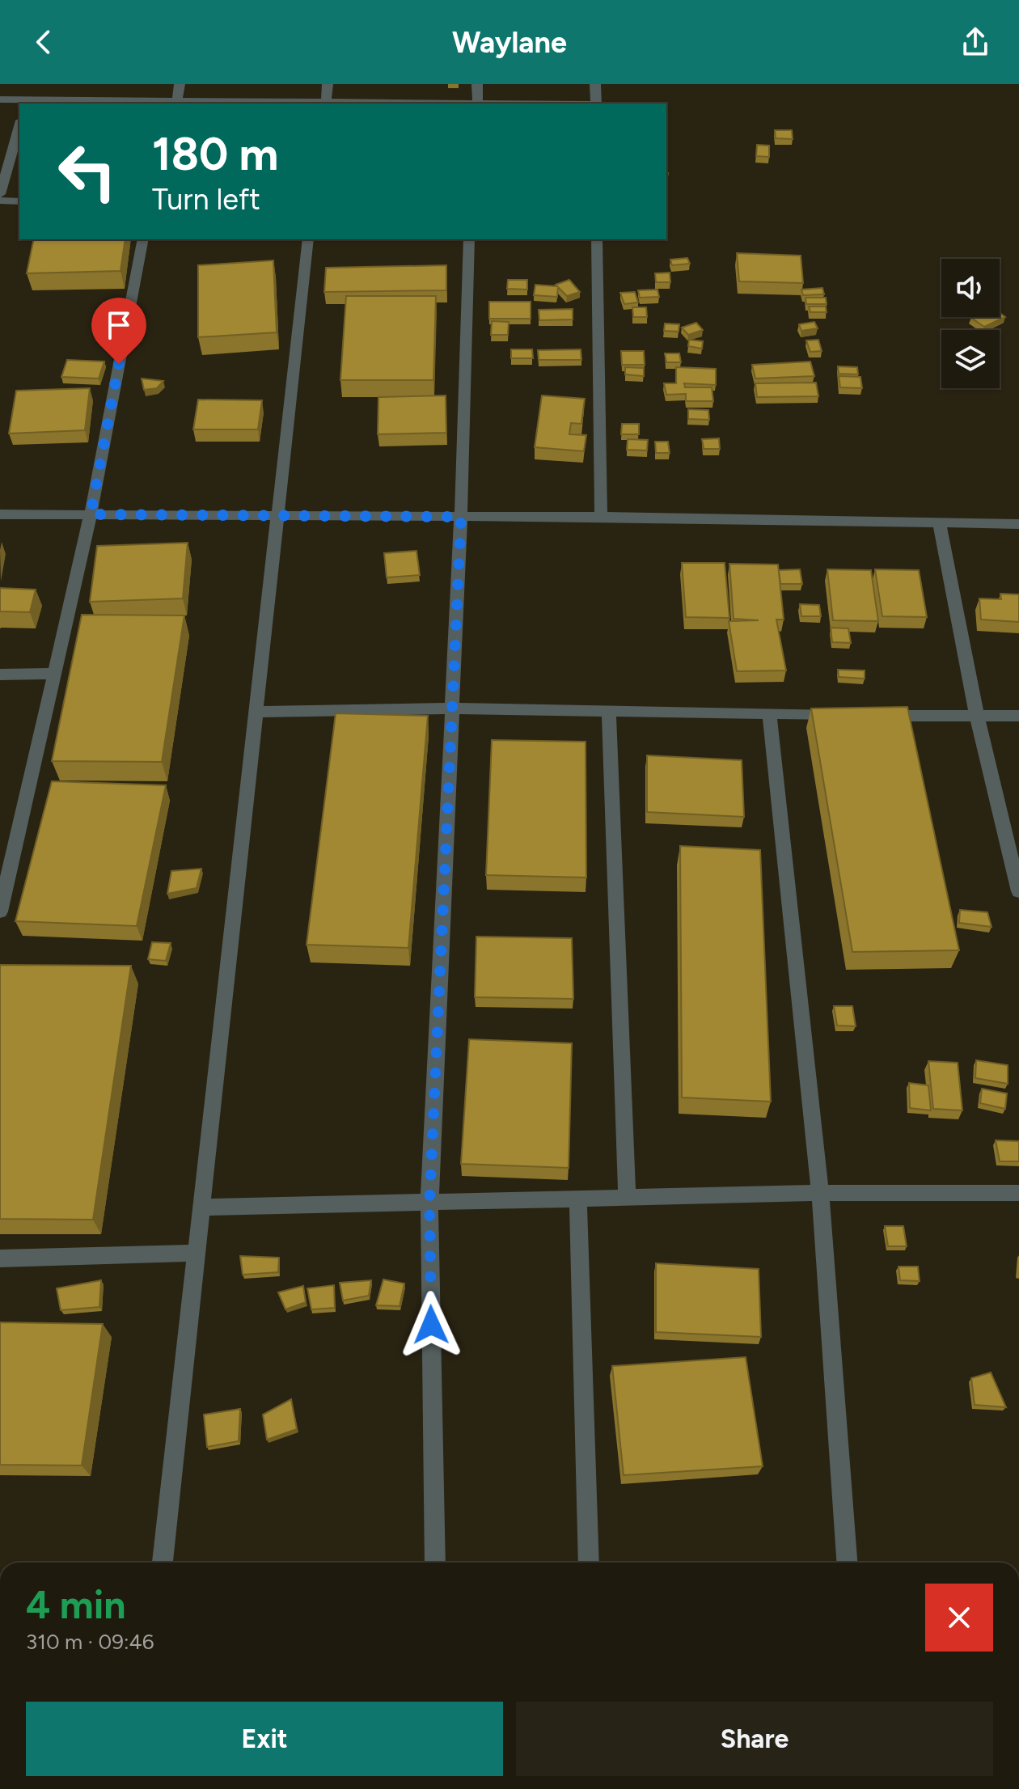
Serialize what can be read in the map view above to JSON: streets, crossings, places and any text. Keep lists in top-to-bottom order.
{
  "page": {
    "header": "Waylane",
    "turn": ["180 m", "Turn left"],
    "heading": ["4 min", "310 m · 09:46"],
    "buttons": ["Exit", "Share"]
  }
}
